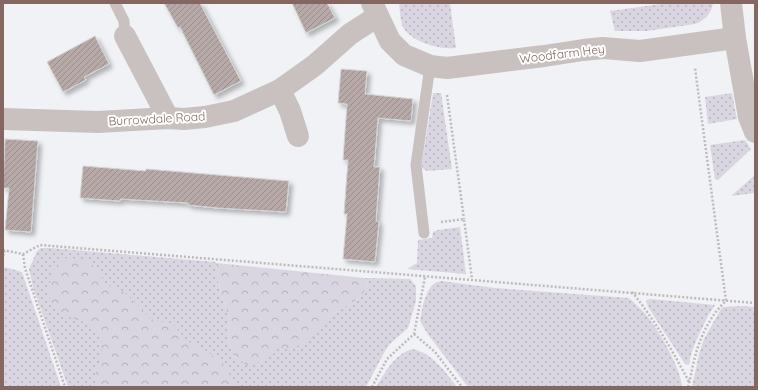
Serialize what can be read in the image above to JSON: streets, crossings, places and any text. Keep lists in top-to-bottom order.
{
  "streets": {
    "street": ["Woodfarm Hey", "Burrowdale Road"]
  },
  "crossings": [
    ["Woodfarm Hey", "Burrowdale Road"]
  ]
}
